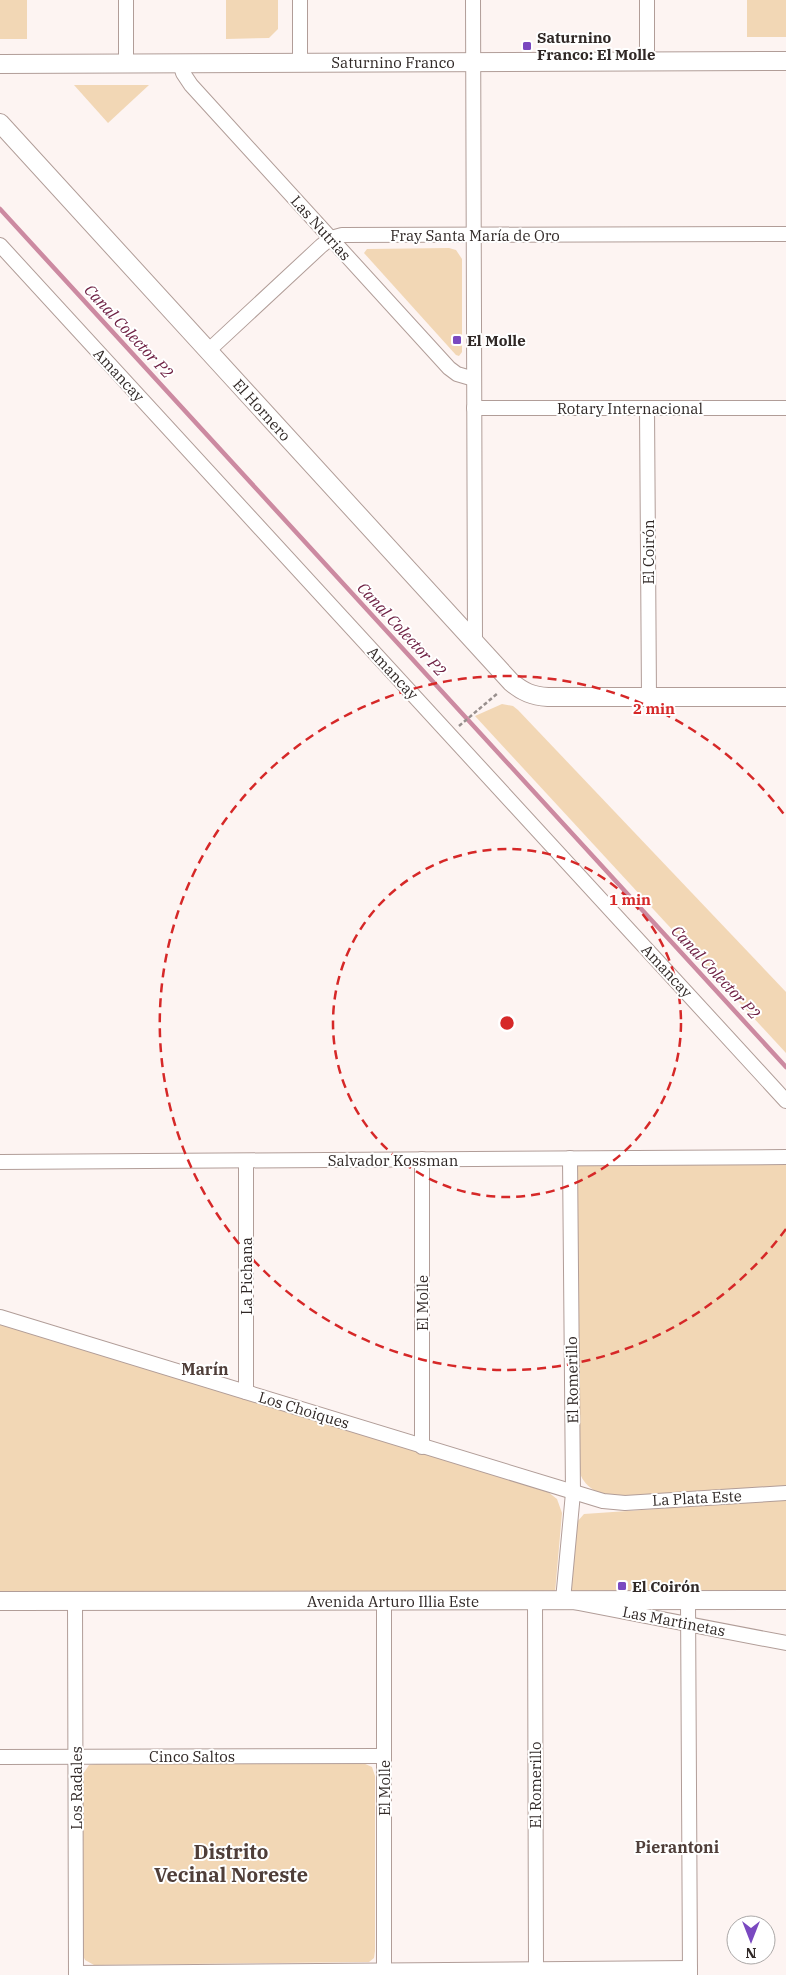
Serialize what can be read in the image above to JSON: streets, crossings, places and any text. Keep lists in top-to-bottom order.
{
  "streets": {
    "street": [
      "Saturnino Franco",
      "Las Nutrias",
      "Fray Santa María de Oro",
      "Amancay",
      "Rotary Internacional",
      "El Hornero",
      "El Coirón",
      "Salvador Kossman",
      "La Pichana",
      "El Molle",
      "El Romerillo",
      "Los Choiques",
      "La Plata Este",
      "Avenida Arturo Illia Este",
      "Las Martinetas",
      "Cinco Saltos",
      "Los Radales"
    ]
  },
  "crossings": [
    ["Saturnino Franco", "Las Nutrias"],
    ["Las Nutrias", "Fray Santa María de Oro"],
    ["Rotary Internacional", "El Coirón"],
    ["El Hornero", "El Coirón"],
    ["Salvador Kossman", "La Pichana"],
    ["Salvador Kossman", "El Molle"],
    ["Salvador Kossman", "El Romerillo"],
    ["La Pichana", "Los Choiques"],
    ["El Molle", "Los Choiques"],
    ["El Molle", "Avenida Arturo Illia Este"],
    ["El Molle", "Cinco Saltos"],
    ["El Romerillo", "Los Choiques"],
    ["El Romerillo", "Avenida Arturo Illia Este"],
    ["El Romerillo", "Las Martinetas"],
    ["Los Choiques", "La Plata Este"],
    ["Avenida Arturo Illia Este", "Las Martinetas"],
    ["Avenida Arturo Illia Este", "Los Radales"],
    ["Cinco Saltos", "Los Radales"]
  ],
  "districts": ["Marín", "Pierantoni", "Distrito Vecinal Noreste"],
  "water": ["Canal Colector P2"],
  "places": {
    "transit": ["Saturnino Franco: El Molle", "El Molle", "El Coirón"]
  },
  "north": "bottom",
  "rings": ["2 min", "1 min"]
}
